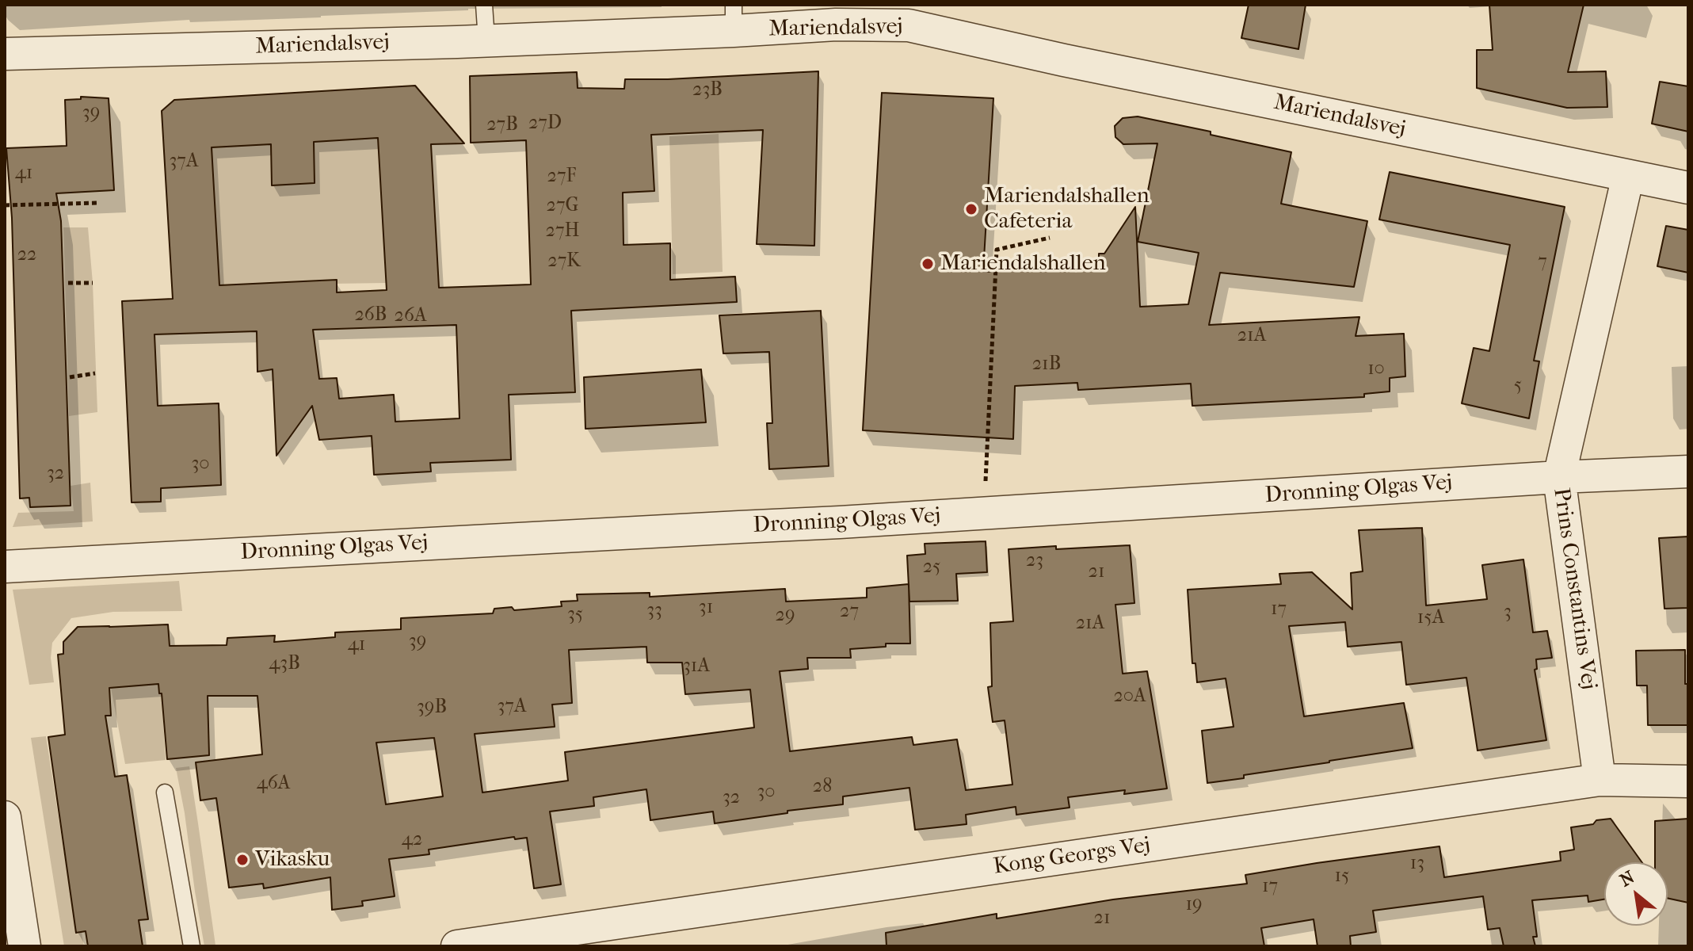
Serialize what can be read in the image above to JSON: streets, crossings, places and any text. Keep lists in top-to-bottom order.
{
  "streets": {
    "street": [
      "Mariendalsvej",
      "Dronning Olgas Vej",
      "Prins Constantins Vej",
      "Kong Georgs Vej"
    ]
  },
  "crossings": [
    ["Mariendalsvej", "Prins Constantins Vej"],
    ["Dronning Olgas Vej", "Prins Constantins Vej"],
    ["Prins Constantins Vej", "Kong Georgs Vej"]
  ],
  "places": ["Mariendalshallen Cafeteria", "Mariendalshallen", "Vikasku"],
  "house_numbers": [
    "23B",
    "39",
    "27D",
    "27B",
    "37A",
    "41",
    "27F",
    "27G",
    "27H",
    "22",
    "27K",
    "7",
    "26B",
    "26A",
    "21A",
    "21B",
    "10",
    "5",
    "30",
    "32",
    "23",
    "25",
    "21",
    "31",
    "17",
    "33",
    "27",
    "3",
    "35",
    "29",
    "15A",
    "21A",
    "39",
    "41",
    "43B",
    "31A",
    "20A",
    "37A",
    "39B",
    "46A",
    "28",
    "30",
    "32",
    "42",
    "13",
    "15",
    "17",
    "19",
    "21"
  ],
  "north": "top left"
}
